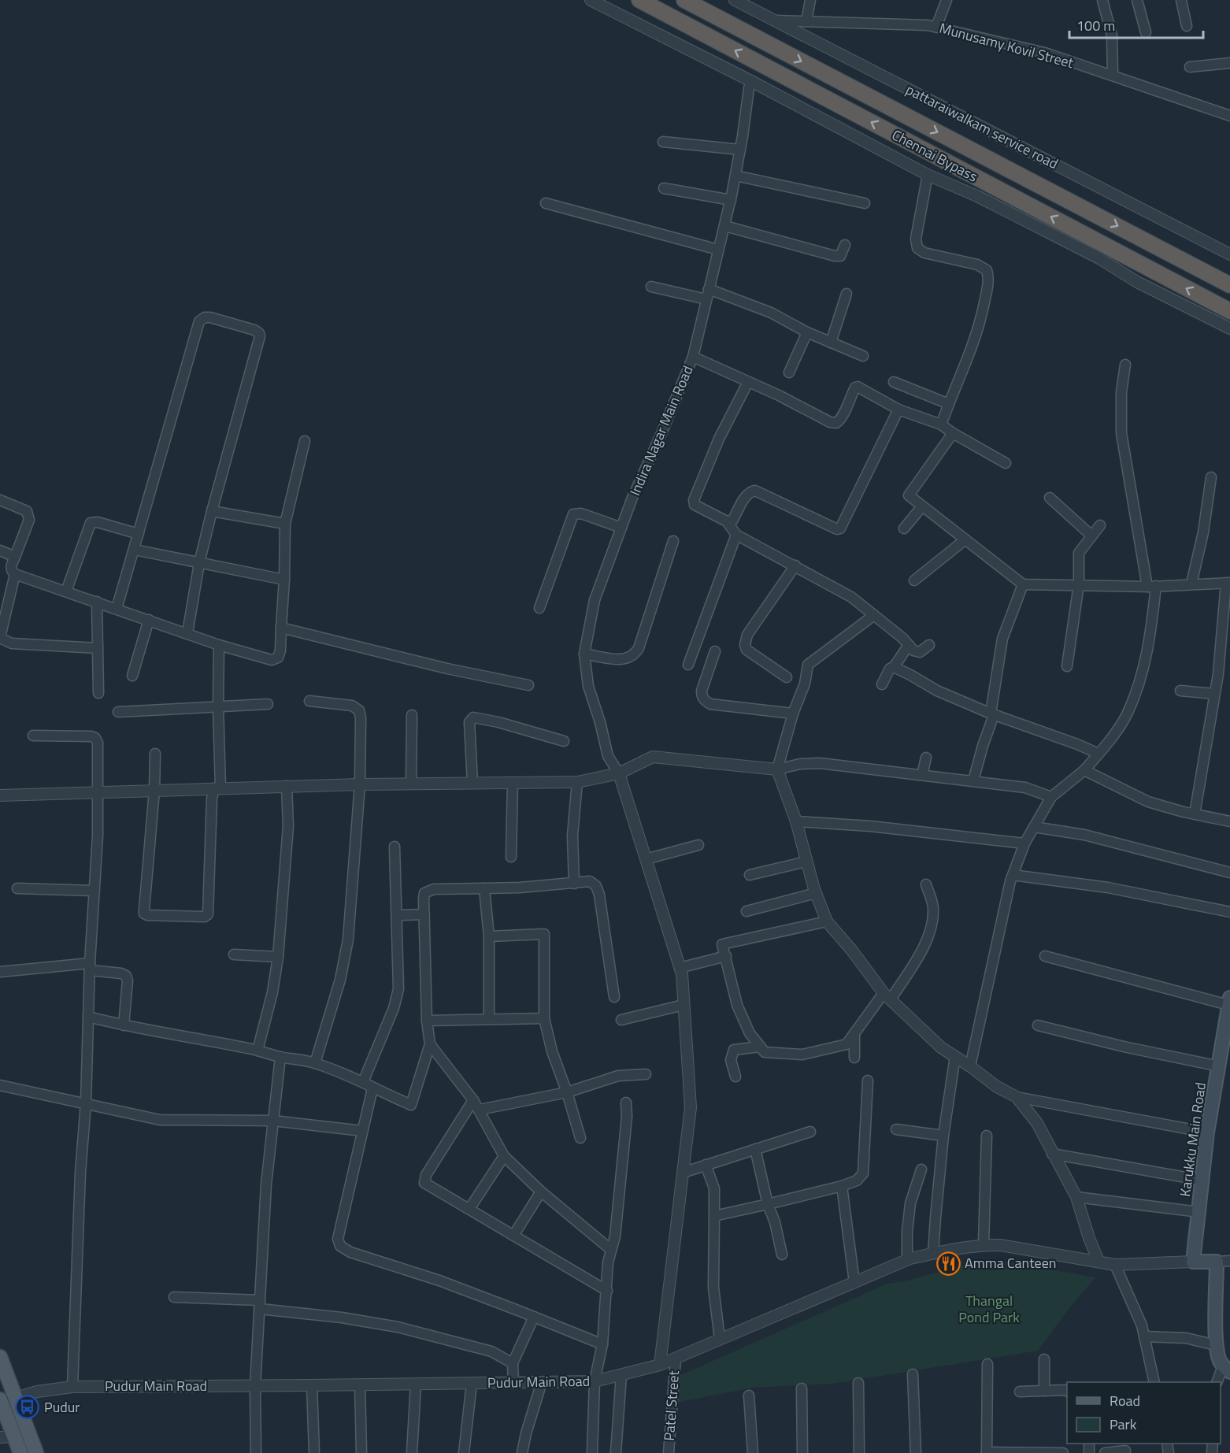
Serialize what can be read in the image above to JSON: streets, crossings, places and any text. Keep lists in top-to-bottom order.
{
  "streets": {
    "highway": ["Chennai Bypass"],
    "main road": ["Karukku Main Road"],
    "street": [
      "Munusamy Kovil Street",
      "pattaraiwalkam service road",
      "Indira Nagar Main Road",
      "Pudur Main Road",
      "Patel Street"
    ]
  },
  "crossings": [
    ["Munusamy Kovil Street", "pattaraiwalkam service road"],
    ["Karukku Main Road", "Pudur Main Road"],
    ["Pudur Main Road", "Patel Street"]
  ],
  "parks": ["Thangal Pond Park"],
  "places": {
    "restaurant": ["Amma Canteen"],
    "bus stop": ["Pudur"]
  },
  "legend": ["Road", "Park"],
  "scale_bar": "100 m"
}
